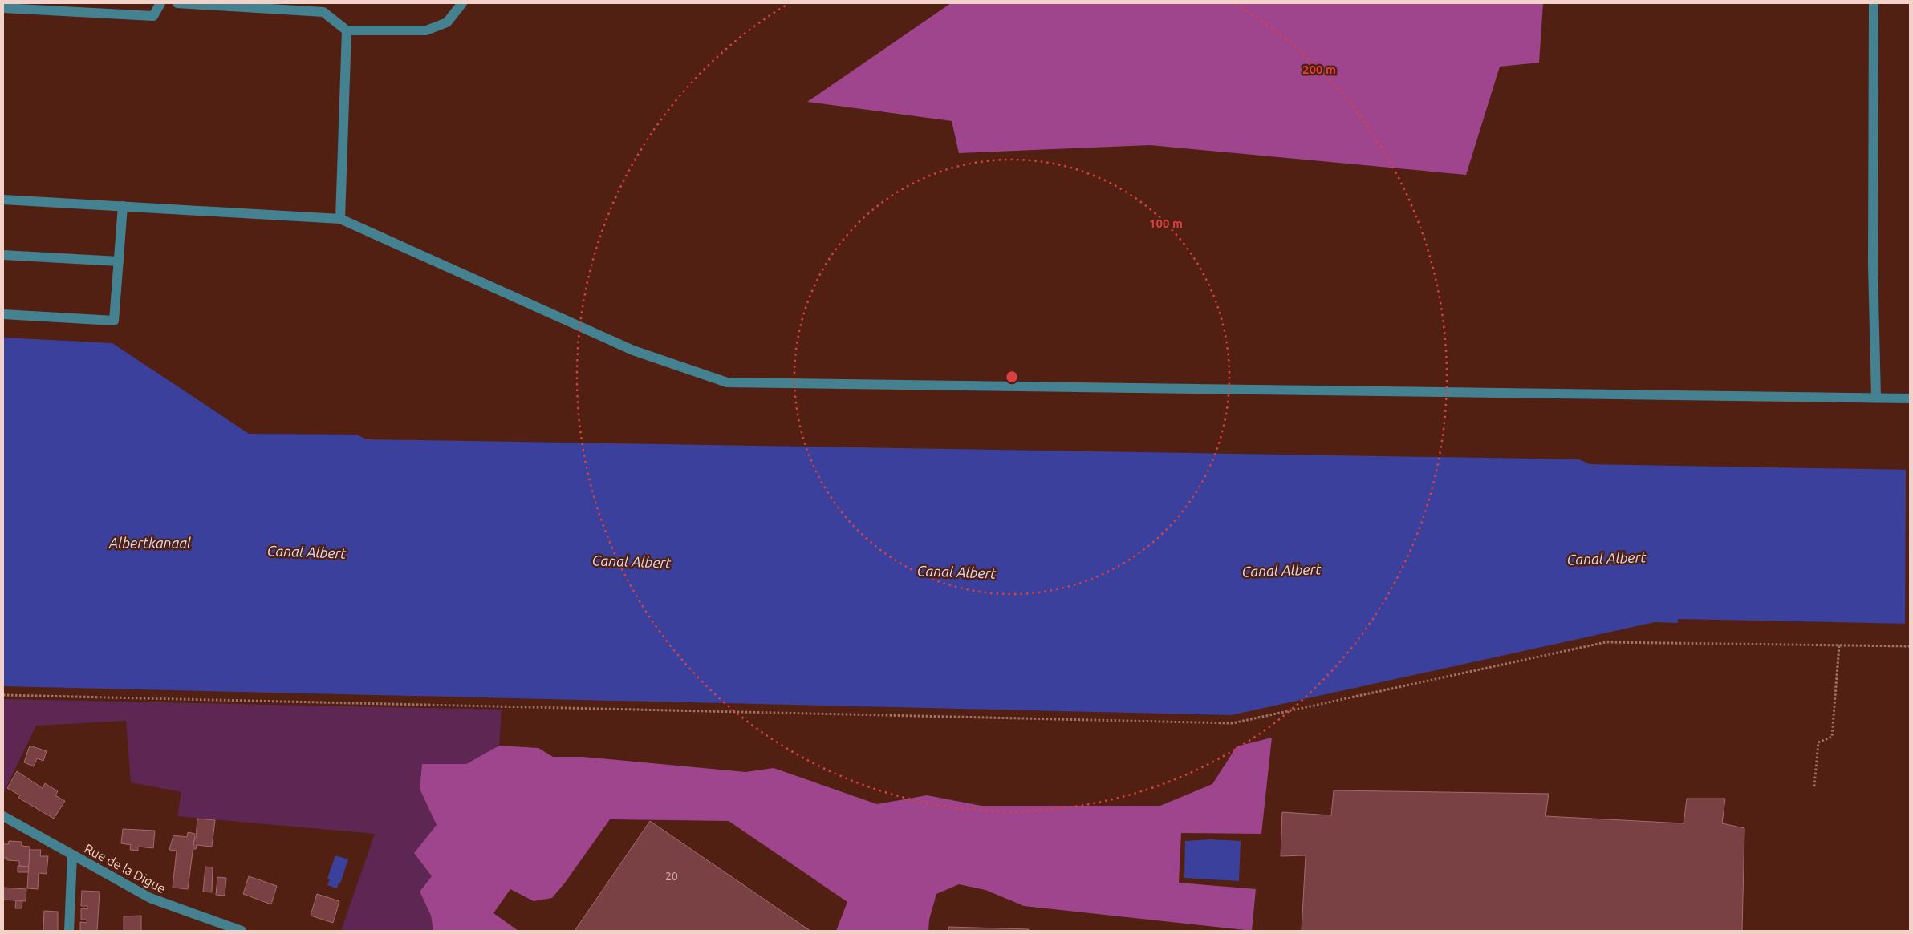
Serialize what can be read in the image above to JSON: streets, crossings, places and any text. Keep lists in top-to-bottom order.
{
  "streets": {
    "street": ["Rue de la Digue"]
  },
  "water": ["Albertkanaal", "Canal Albert"],
  "house_numbers": ["20"],
  "rings": ["200 m", "100 m"]
}
